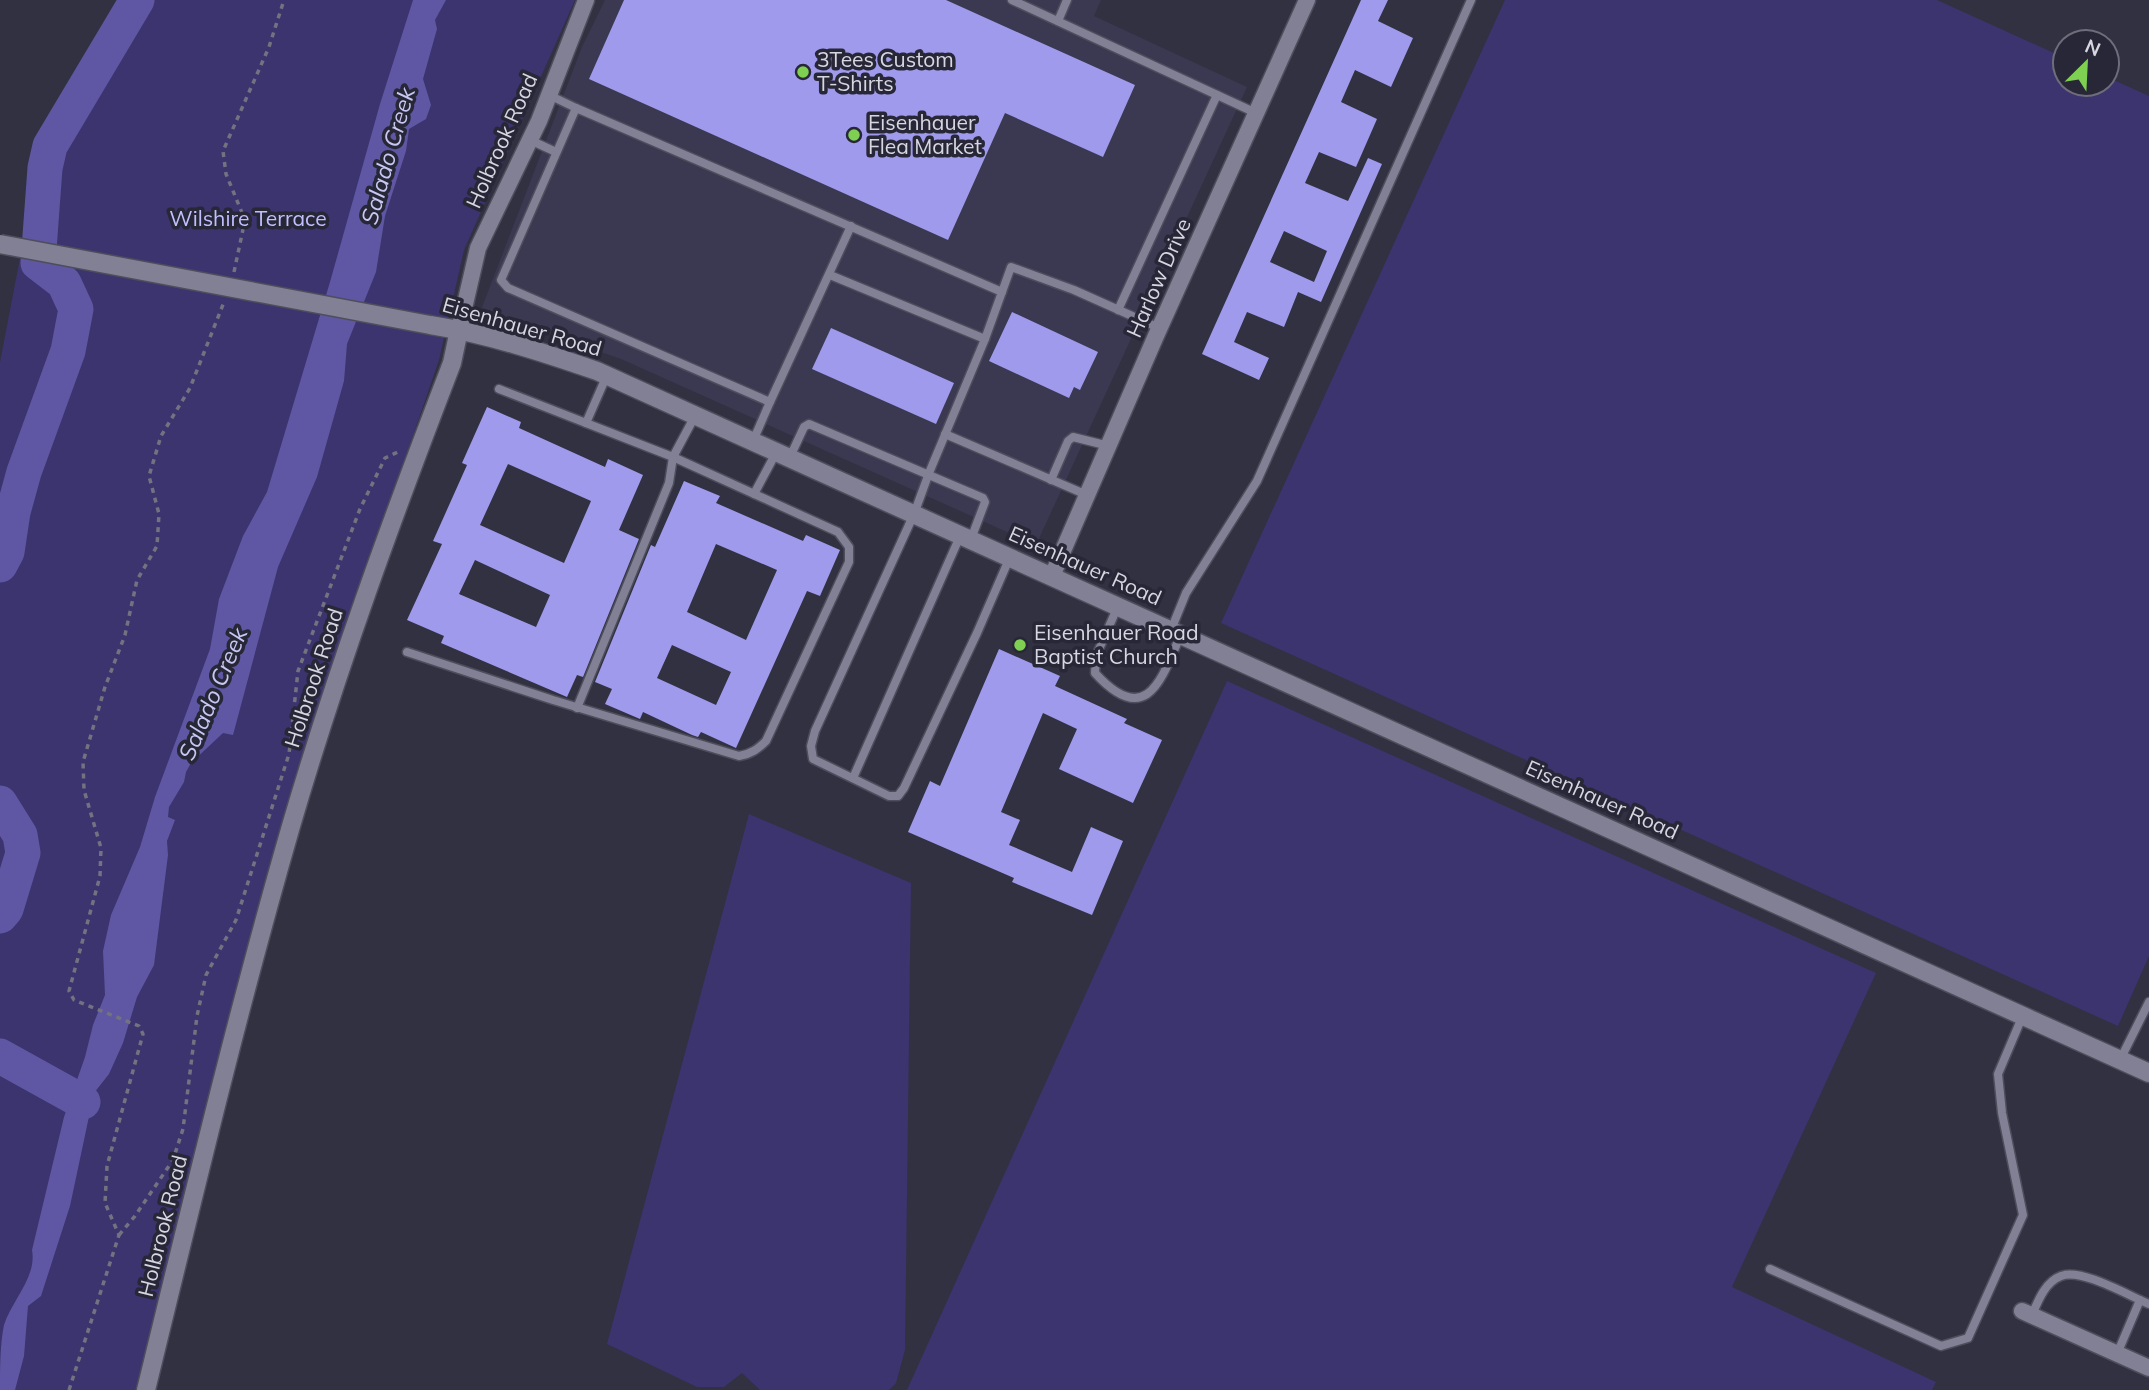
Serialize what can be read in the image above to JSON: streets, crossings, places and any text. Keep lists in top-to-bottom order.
{
  "streets": {
    "main road": ["Holbrook Road", "Eisenhauer Road"],
    "street": ["Harlow Drive"]
  },
  "crossings": [
    ["Holbrook Road", "Eisenhauer Road"],
    ["Harlow Drive", "Eisenhauer Road"]
  ],
  "water": ["Salado Creek"],
  "parks": ["Wilshire Terrace"],
  "places": ["3Tees Custom T-Shirts", "Eisenhauer Flea Market", "Eisenhauer Road Baptist Church"],
  "north": "top right"
}
